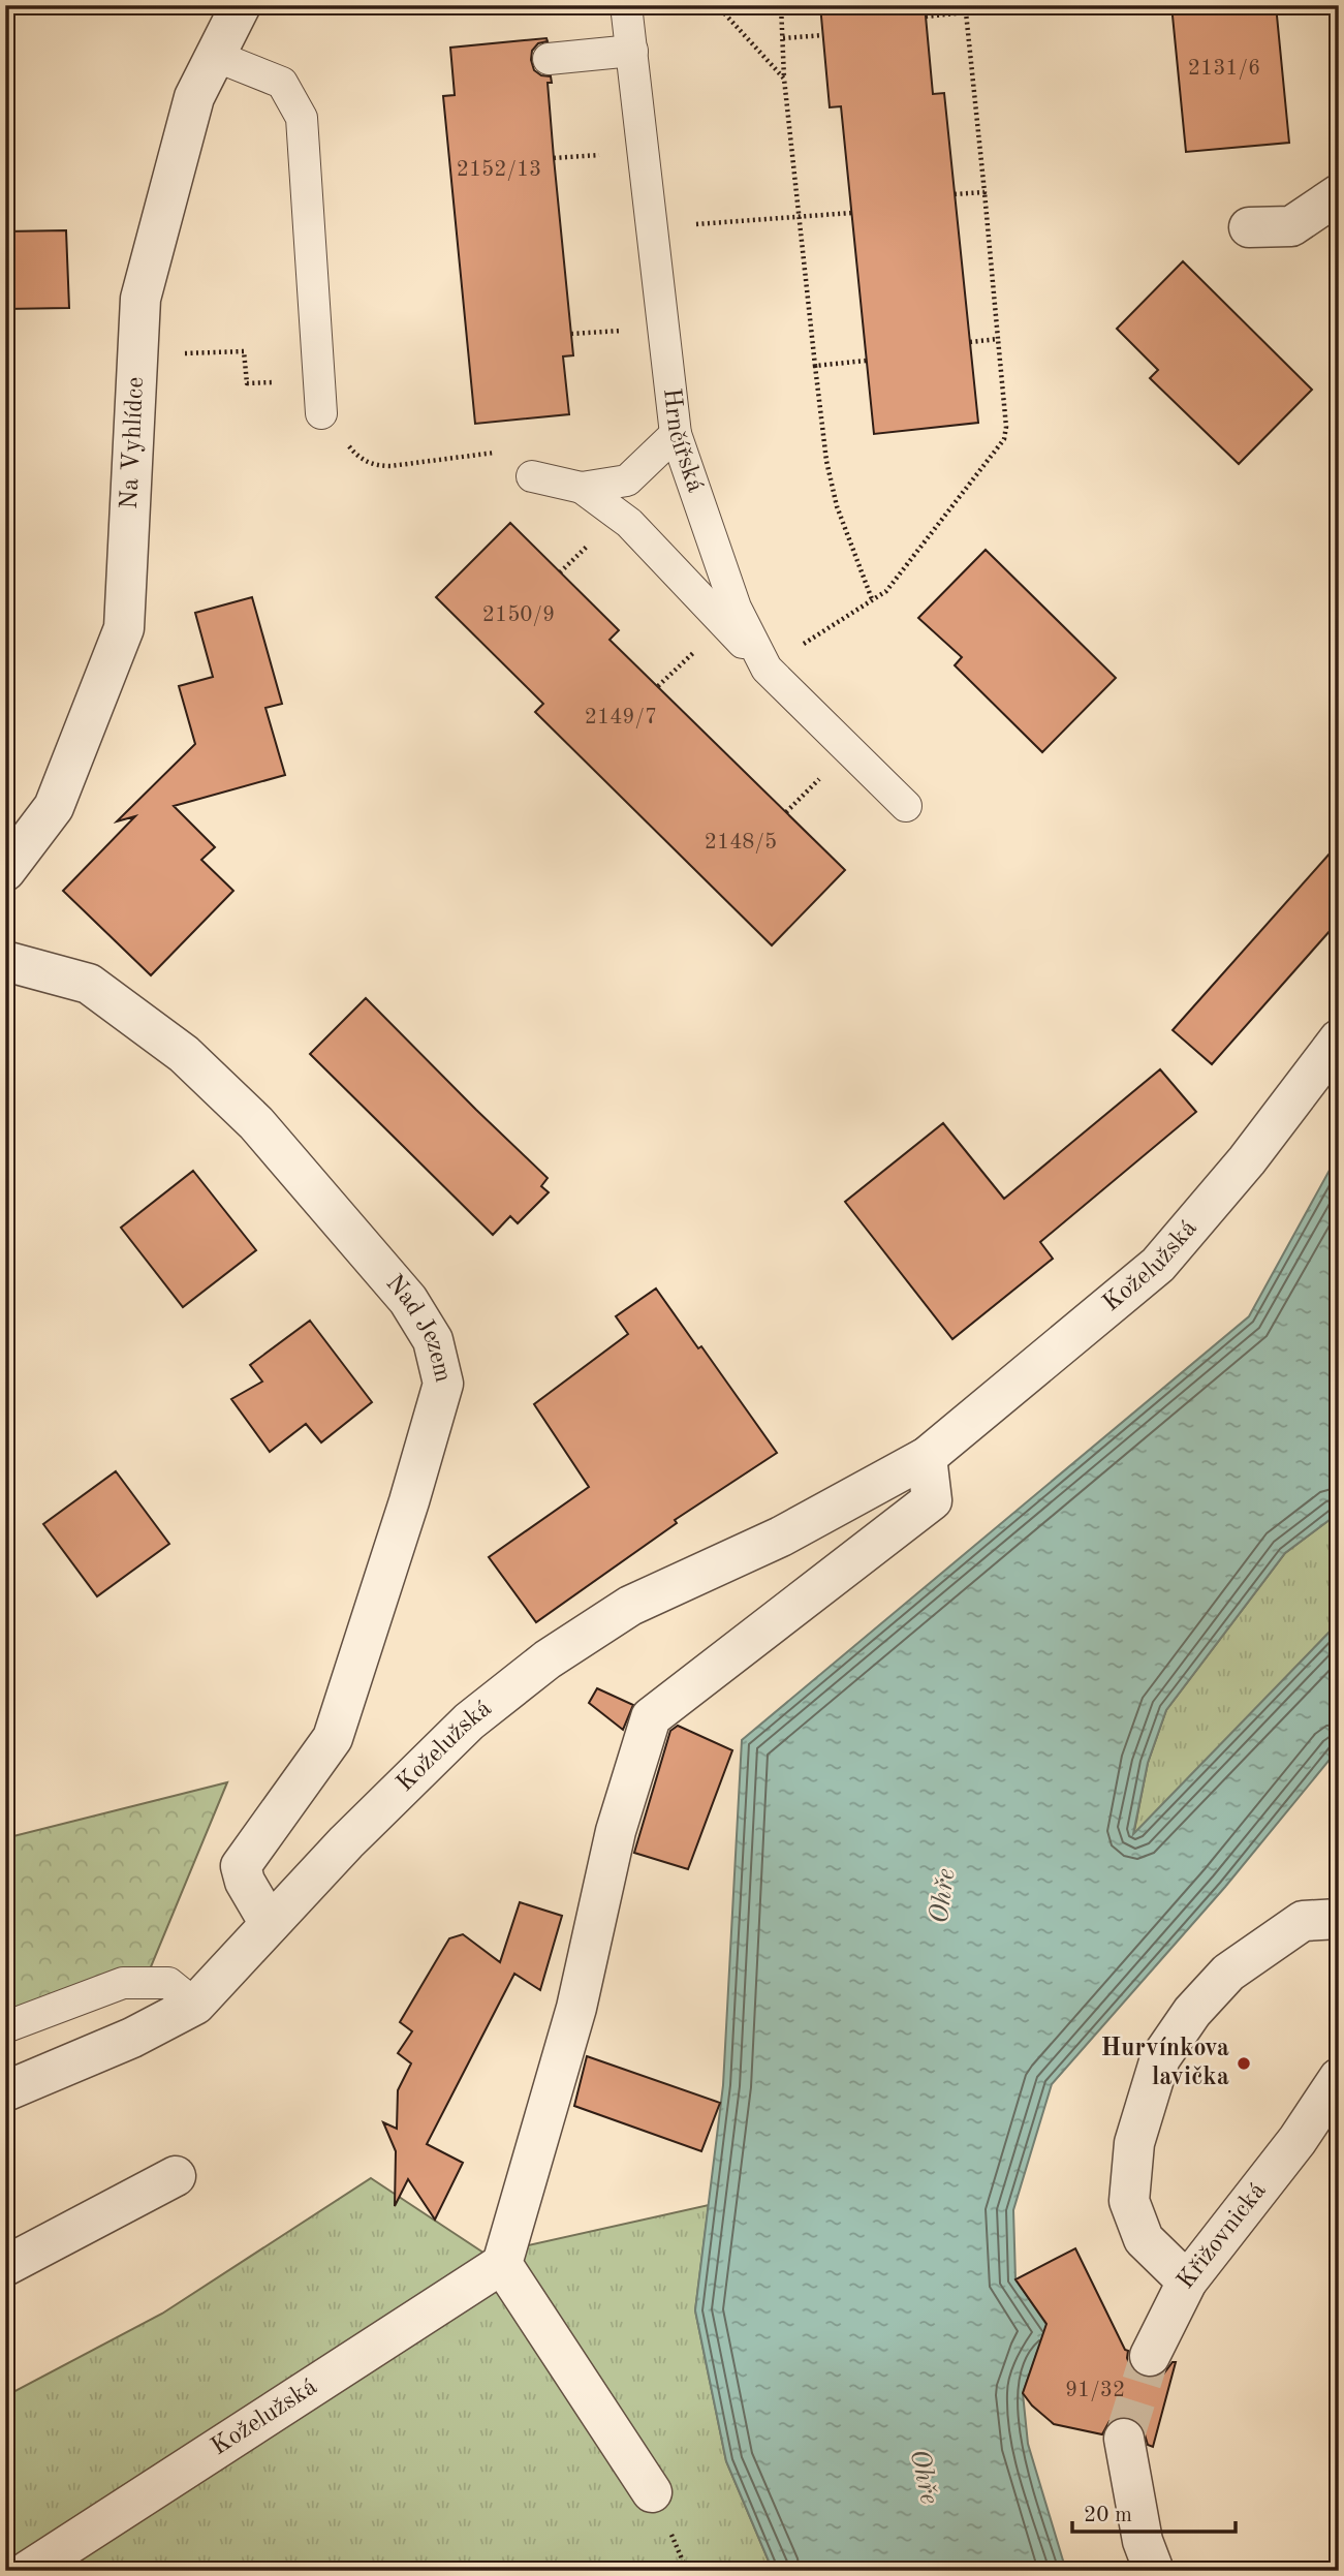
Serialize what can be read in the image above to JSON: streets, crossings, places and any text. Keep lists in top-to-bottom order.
{
  "streets": {
    "street": [
      "Na Vyhlídce",
      "Koželužská",
      "Nad Jezem",
      "Křižovnická"
    ],
    "lane": ["Hrnčířská"]
  },
  "crossings": [
    ["Koželužská", "Nad Jezem"]
  ],
  "water": ["Ohře"],
  "places": ["Hurvínkova lavička"],
  "house_numbers": [
    "2131/6",
    "2152/13",
    "2150/9",
    "2149/7",
    "2148/5",
    "91/32"
  ],
  "scale_bar": "20 m"
}
